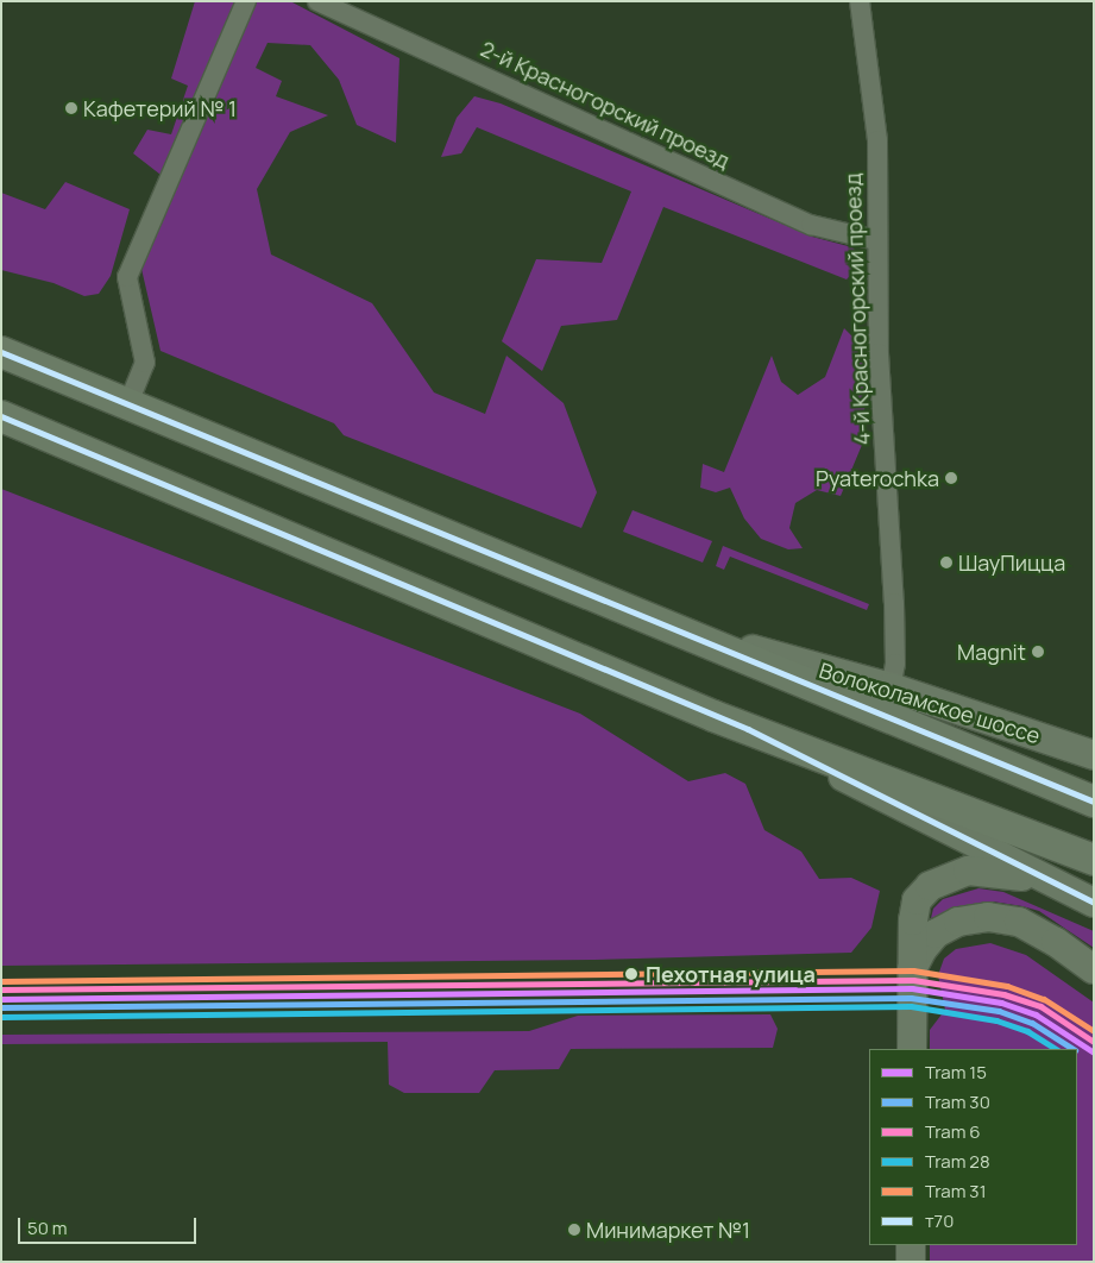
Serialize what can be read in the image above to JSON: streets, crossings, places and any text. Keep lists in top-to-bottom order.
{
  "streets": {
    "main road": ["Волоколамское шоссе"],
    "street": ["2-й Красногорский проезд", "4-й Красногорский проезд"]
  },
  "crossings": [
    ["2-й Красногорский проезд", "4-й Красногорский проезд"],
    ["4-й Красногорский проезд", "Волоколамское шоссе"]
  ],
  "places": [
    "Кафетерий № 1",
    "Pyaterochka",
    "ШауПицца",
    "Magnit",
    "Пехотная улица",
    "Минимаркет №1"
  ],
  "lines": [
    "transit line т70",
    "tram line 31",
    "tram line 6",
    "tram line 15",
    "tram line 30",
    "tram line 28"
  ],
  "legend": [
    "Tram 15",
    "Tram 30",
    "Tram 6",
    "Tram 28",
    "Tram 31",
    "т70"
  ],
  "scale_bar": "50 m"
}
